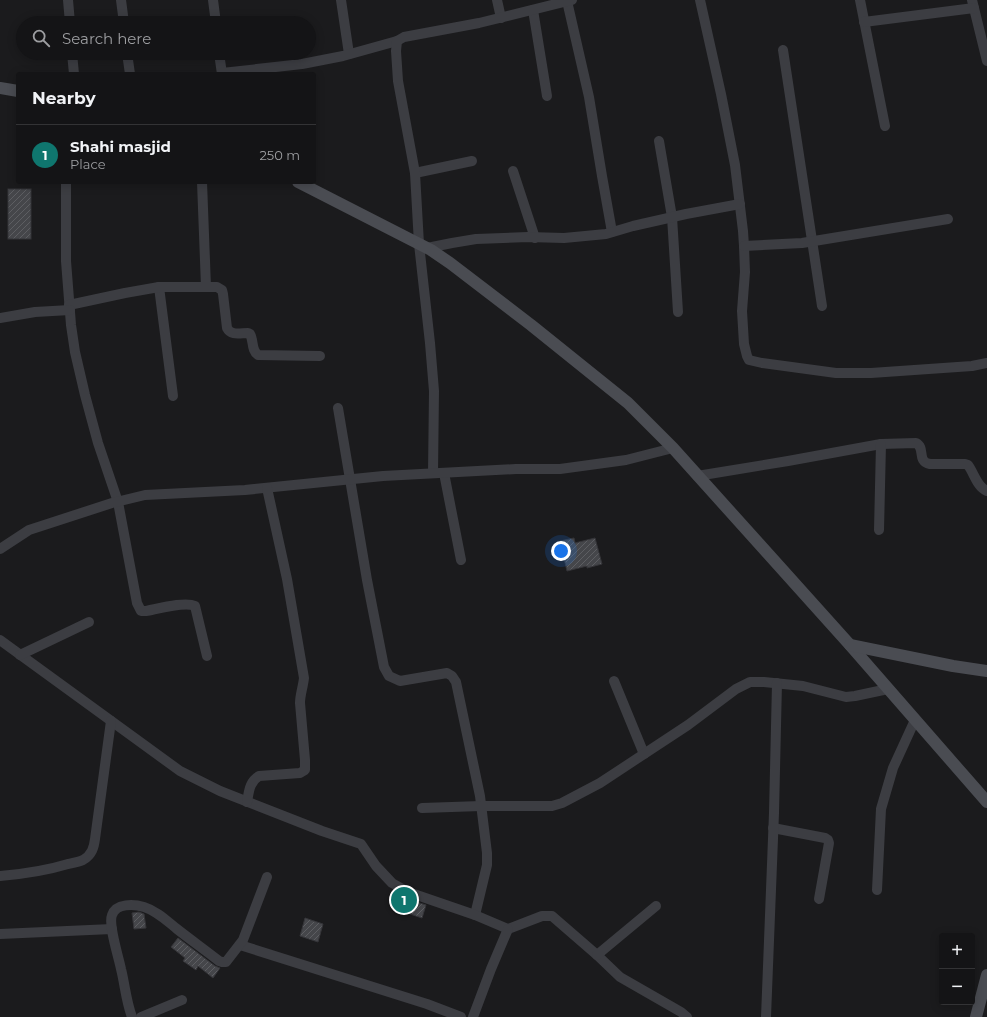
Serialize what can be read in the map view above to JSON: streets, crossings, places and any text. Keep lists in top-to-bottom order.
{
  "page": {
    "search": "Search here",
    "heading": "Nearby",
    "list": [
      {
        "mark": "1",
        "name": "Shahi masjid",
        "note": "Place",
        "value": "250 m"
      }
    ],
    "pins": "1",
    "map_buttons": ["+", "−"]
  }
}
